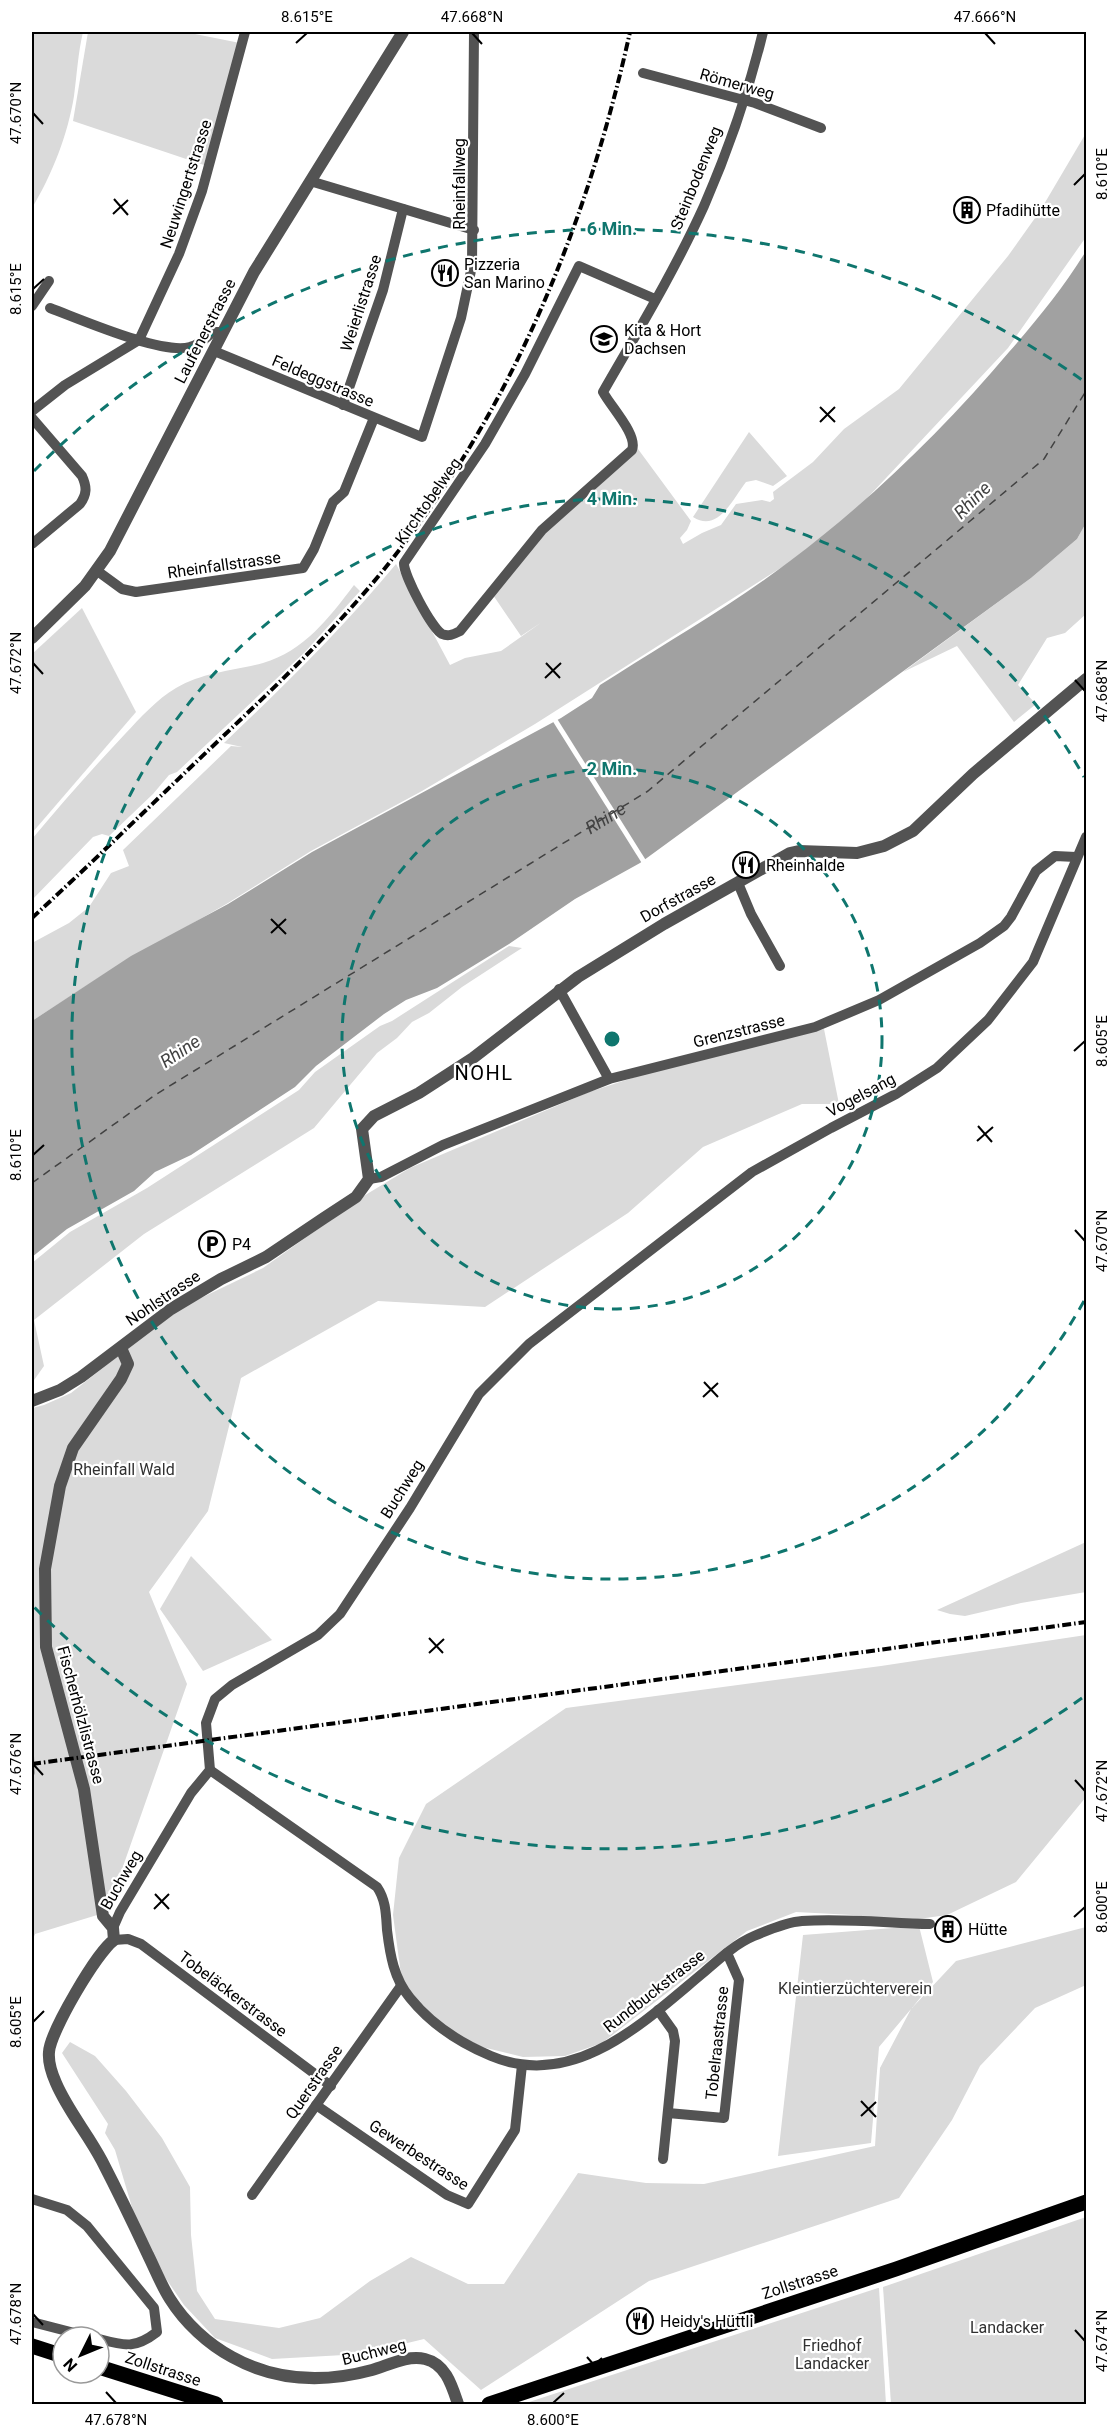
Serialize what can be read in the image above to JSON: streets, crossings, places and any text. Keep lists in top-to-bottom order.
{
  "streets": {
    "main road": ["Zollstrasse"],
    "street": [
      "Römerweg",
      "Steinbodenweg",
      "Neuwingertstrasse",
      "Rheinfallweg",
      "Weierlistrasse",
      "Laufenerstrasse",
      "Feldeggstrasse",
      "Kirchtobelweg",
      "Rheinfallstrasse",
      "Dorfstrasse",
      "Grenzstrasse",
      "Vogelsang",
      "Nohlstrasse",
      "Buchweg",
      "Fischerhölzlistrasse",
      "Rundbuckstrasse",
      "Tobeläckerstrasse",
      "Tobelraastrasse",
      "Querstrasse",
      "Gewerbestrasse"
    ]
  },
  "crossings": [
    ["Römerweg", "Steinbodenweg"],
    ["Steinbodenweg", "Kirchtobelweg"],
    ["Rheinfallweg", "Feldeggstrasse"],
    ["Weierlistrasse", "Feldeggstrasse"],
    ["Laufenerstrasse", "Feldeggstrasse"],
    ["Laufenerstrasse", "Rheinfallstrasse"],
    ["Feldeggstrasse", "Rheinfallstrasse"],
    ["Dorfstrasse", "Grenzstrasse"],
    ["Dorfstrasse", "Nohlstrasse"],
    ["Grenzstrasse", "Vogelsang"],
    ["Grenzstrasse", "Nohlstrasse"],
    ["Vogelsang", "Buchweg"],
    ["Nohlstrasse", "Fischerhölzlistrasse"],
    ["Buchweg", "Fischerhölzlistrasse"],
    ["Buchweg", "Rundbuckstrasse"],
    ["Buchweg", "Tobeläckerstrasse"],
    ["Fischerhölzlistrasse", "Tobeläckerstrasse"],
    ["Rundbuckstrasse", "Tobelraastrasse"],
    ["Rundbuckstrasse", "Querstrasse"],
    ["Rundbuckstrasse", "Gewerbestrasse"],
    ["Tobeläckerstrasse", "Querstrasse"],
    ["Querstrasse", "Gewerbestrasse"]
  ],
  "districts": ["NOHL"],
  "water": ["Rhine"],
  "parks": [
    "Rheinfall Wald",
    "Kleintierzüchterverein",
    "Landacker",
    "Friedhof Landacker"
  ],
  "places": {
    "building": ["Pfadihütte", "Hütte"],
    "restaurant": ["Pizzeria San Marino", "Rheinhalde", "Heidy's Hüttli"],
    "school or university": ["Kita & Hort Dachsen"],
    "parking": ["P4"]
  },
  "north": "bottom left",
  "coordinates": [
    "8.615°E",
    "47.668°N",
    "47.666°N",
    "47.670°N",
    "8.610°E",
    "47.672°N",
    "8.605°E",
    "47.676°N",
    "8.600°E",
    "47.678°N",
    "47.674°N"
  ],
  "rings": ["6 Min.", "4 Min.", "2 Min."]
}
